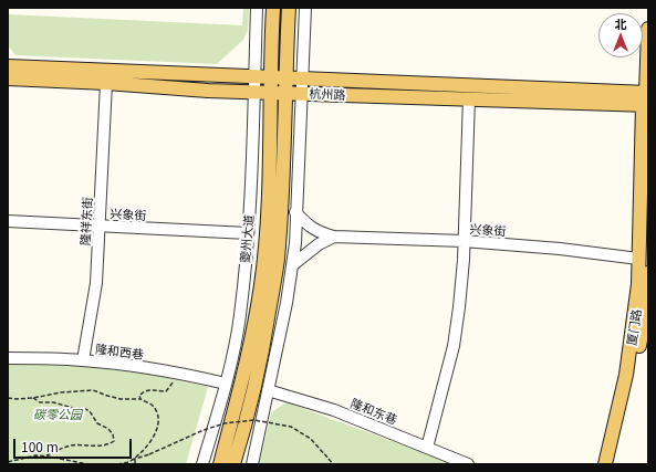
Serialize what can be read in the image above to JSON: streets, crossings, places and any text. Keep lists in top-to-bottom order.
{
  "streets": {
    "main road": ["杭州路", "夔州大道", "厦门路"],
    "street": [
      "兴象街",
      "隆祥东街",
      "隆和西巷",
      "隆和东巷"
    ]
  },
  "crossings": [
    ["杭州路", "隆祥东街"],
    ["杭州路", "夔州大道"],
    ["杭州路", "厦门路"],
    ["兴象街", "隆祥东街"],
    ["兴象街", "夔州大道"],
    ["兴象街", "厦门路"],
    ["隆祥东街", "隆和西巷"],
    ["夔州大道", "隆和西巷"]
  ],
  "parks": ["碳零公园"],
  "scale_bar": "100 m",
  "north": "top"
}
